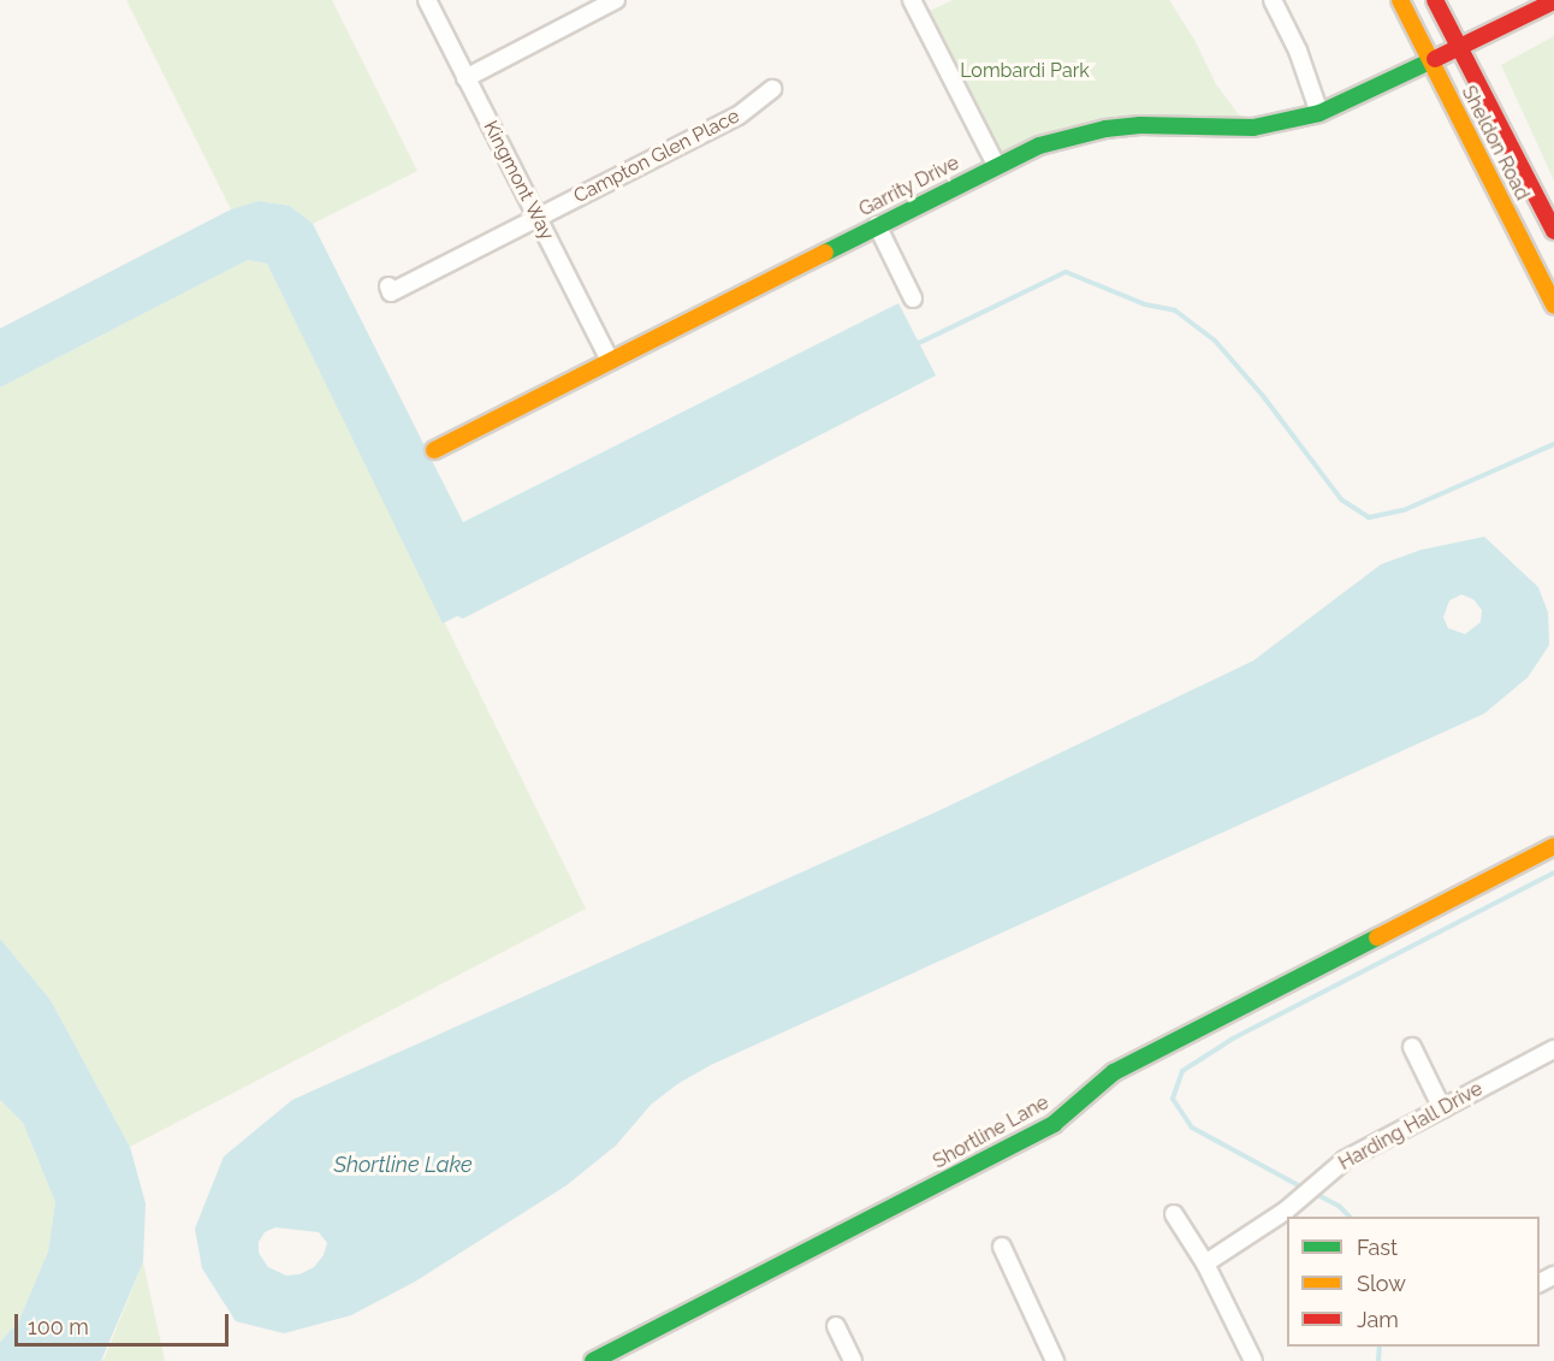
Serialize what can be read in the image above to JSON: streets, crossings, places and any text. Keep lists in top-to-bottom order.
{
  "streets": {
    "street": [
      "Sheldon Road",
      "Campton Glen Place",
      "Kingmont Way",
      "Garrity Drive",
      "Harding Hall Drive",
      "Shortline Lane"
    ]
  },
  "crossings": [
    ["Sheldon Road", "Garrity Drive"],
    ["Campton Glen Place", "Kingmont Way"],
    ["Kingmont Way", "Garrity Drive"]
  ],
  "water": ["Shortline Lake"],
  "parks": ["Lombardi Park"],
  "legend": ["Fast", "Slow", "Jam"],
  "scale_bar": "100 m"
}
